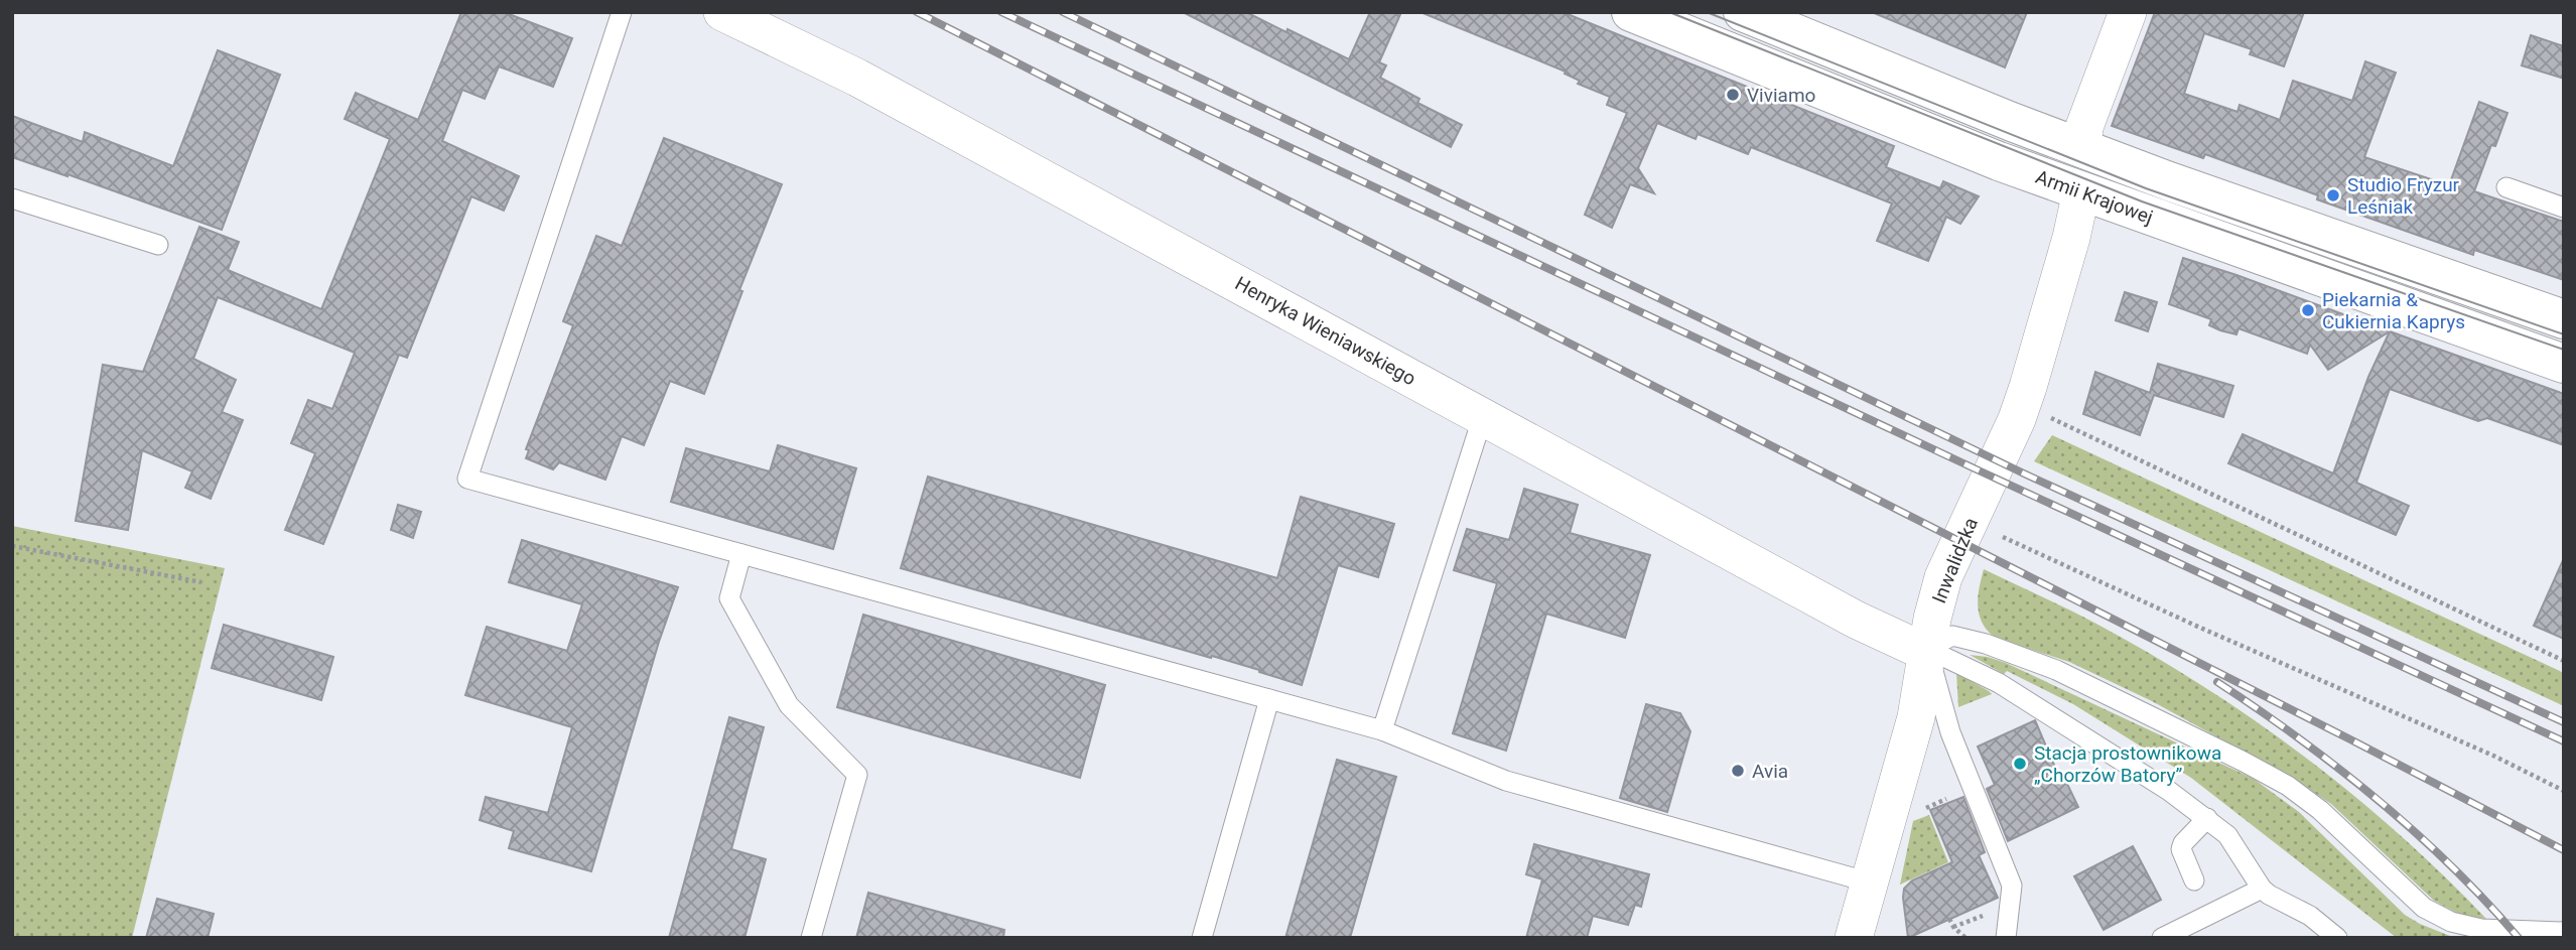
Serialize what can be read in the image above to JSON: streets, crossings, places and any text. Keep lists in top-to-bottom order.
{
  "streets": {
    "street": ["Armii Krajowej", "Henryka Wieniawskiego", "Inwalidzka"]
  },
  "crossings": [
    ["Armii Krajowej", "Inwalidzka"],
    ["Henryka Wieniawskiego", "Inwalidzka"]
  ],
  "places": [
    "Viviamo",
    "Studio Fryzur Leśniak",
    "Piekarnia & Cukiernia Kaprys",
    "Stacja prostownikowa „Chorzów Batory”",
    "Avia"
  ]
}
